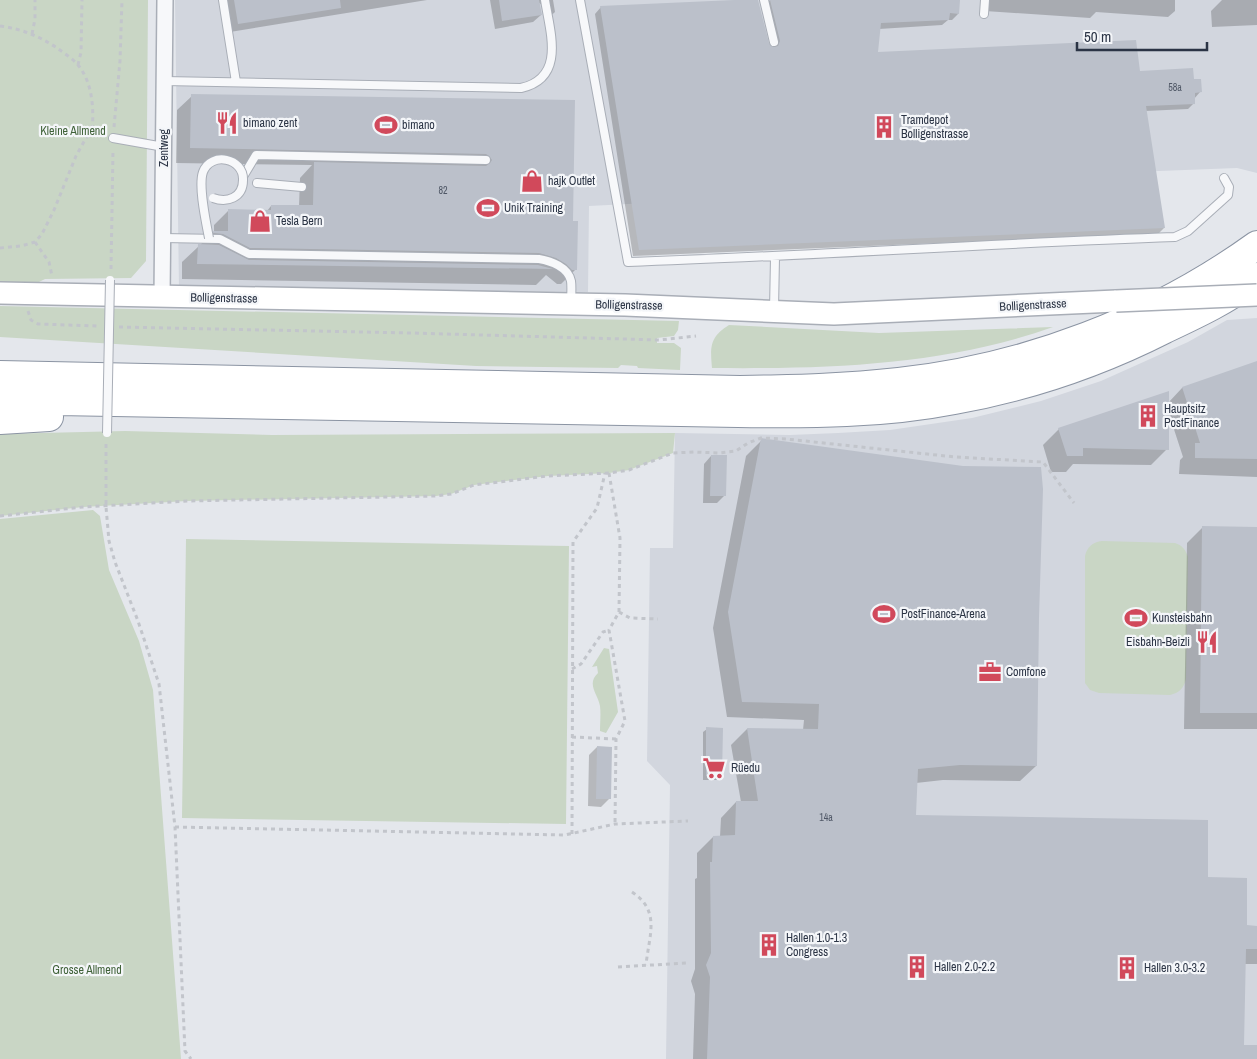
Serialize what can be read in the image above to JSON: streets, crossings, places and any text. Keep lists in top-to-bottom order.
{
  "streets": {
    "main road": ["Bolligenstrasse"],
    "street": ["Zentweg"]
  },
  "crossings": [
    ["Zentweg", "Bolligenstrasse"]
  ],
  "parks": ["Kleine Allmend", "Grosse Allmend"],
  "places": {
    "restaurant": ["bimano zent", "Eisbahn-Beizli"],
    "sports": [
      "bimano",
      "Unik Training",
      "PostFinance-Arena",
      "Kunsteisbahn"
    ],
    "building": [
      "Tramdepot Bolligenstrasse",
      "Hauptsitz PostFinance",
      "Hallen 1.0-1.3 Congress",
      "Hallen 2.0-2.2",
      "Hallen 3.0-3.2"
    ],
    "shop": ["hajk Outlet", "Tesla Bern"],
    "office": ["Comfone"],
    "supermarket": ["Rüedu"]
  },
  "house_numbers": ["58a", "82", "14a"],
  "scale_bar": "50 m"
}
